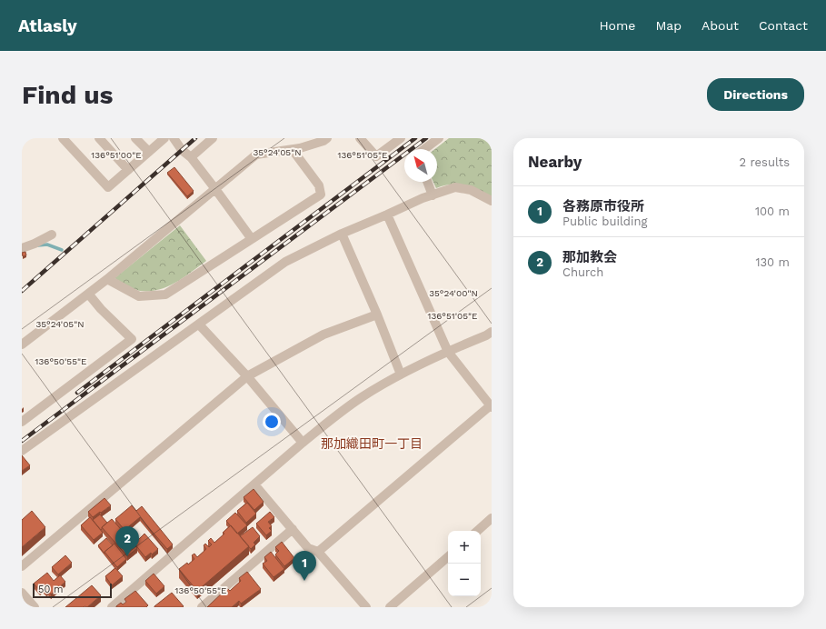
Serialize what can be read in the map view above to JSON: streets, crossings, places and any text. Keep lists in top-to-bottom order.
{
  "districts": ["那加織田町一丁目"],
  "scale_bar": "50 m",
  "north": "top left",
  "page": {
    "header": "Atlasly",
    "nav": [
      "Home",
      "Map",
      "About",
      "Contact"
    ],
    "buttons": "Directions",
    "title": "Find us",
    "heading": ["Nearby", "2 results"],
    "list": [
      {
        "mark": "1",
        "name": "各務原市役所",
        "note": "Public building",
        "value": "100 m"
      },
      {
        "mark": "2",
        "name": "那加教会",
        "note": "Church",
        "value": "130 m"
      }
    ],
    "pins": ["2", "1"],
    "map_buttons": ["+", "−"],
    "scale": "50 m"
  },
  "coordinates": [
    "35°24'05\"N",
    "136°51'00\"E",
    "136°51'05\"E",
    "35°24'00\"N",
    "136°50'55\"E"
  ]
}
